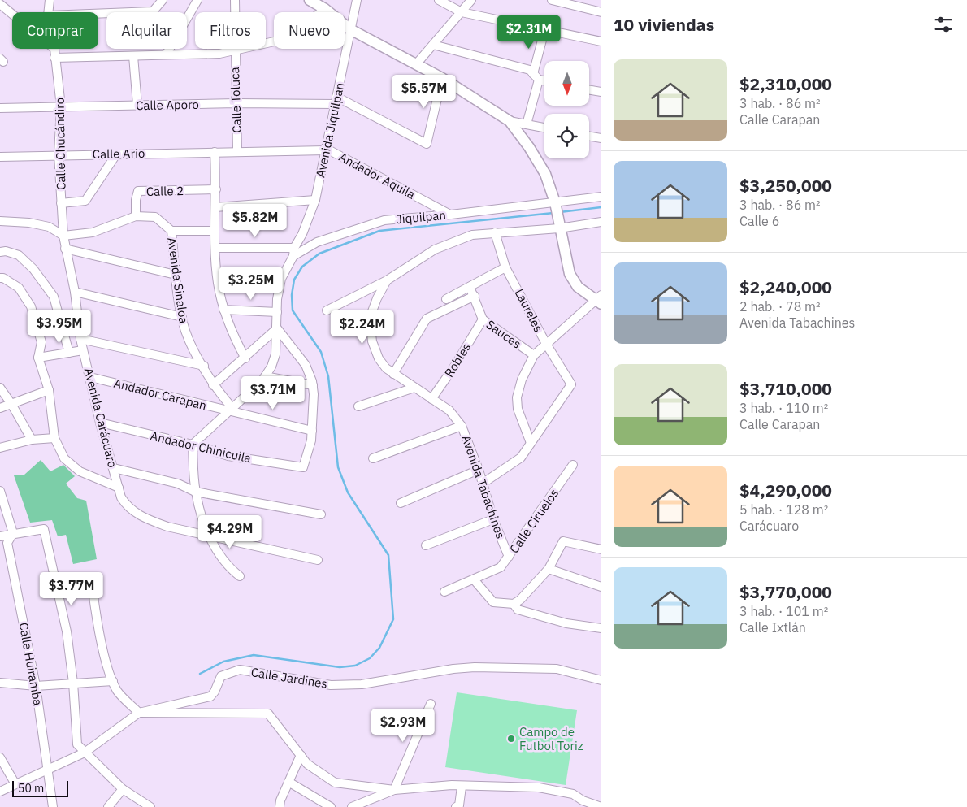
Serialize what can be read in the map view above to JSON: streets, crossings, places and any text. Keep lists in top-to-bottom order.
{
  "streets": {
    "street": [
      "Calle Toluca",
      "Calle Aporo",
      "Avenida Jiquilpan",
      "Calle Chucándiro",
      "Calle Ario",
      "Andador Aquila",
      "Calle 2",
      "Jiquilpan",
      "Avenida Sinaloa",
      "Laureles",
      "Sauces",
      "Robles",
      "Andador Carapan",
      "Avenida Carácuaro",
      "Andador Chinicuila",
      "Avenida Tabachines",
      "Calle Ciruelos",
      "Calle Huiramba",
      "Calle Jardines"
    ]
  },
  "crossings": [
    ["Calle Toluca", "Calle Aporo"],
    ["Calle Toluca", "Calle Ario"],
    ["Calle Toluca", "Andador Aquila"],
    ["Calle Aporo", "Avenida Jiquilpan"],
    ["Calle Aporo", "Calle Chucándiro"],
    ["Avenida Jiquilpan", "Andador Aquila"],
    ["Avenida Jiquilpan", "Jiquilpan"],
    ["Avenida Jiquilpan", "Avenida Sinaloa"],
    ["Avenida Jiquilpan", "Andador Carapan"],
    ["Avenida Jiquilpan", "Andador Chinicuila"],
    ["Calle Chucándiro", "Calle Ario"],
    ["Calle Chucándiro", "Avenida Sinaloa"],
    ["Calle Chucándiro", "Avenida Carácuaro"],
    ["Calle Ario", "Andador Aquila"],
    ["Andador Aquila", "Jiquilpan"],
    ["Calle 2", "Avenida Sinaloa"],
    ["Avenida Sinaloa", "Andador Carapan"],
    ["Avenida Sinaloa", "Avenida Carácuaro"],
    ["Laureles", "Avenida Tabachines"],
    ["Sauces", "Robles"],
    ["Robles", "Avenida Tabachines"],
    ["Andador Carapan", "Avenida Carácuaro"],
    ["Andador Carapan", "Andador Chinicuila"],
    ["Avenida Carácuaro", "Andador Chinicuila"],
    ["Avenida Tabachines", "Calle Ciruelos"]
  ],
  "places": ["Campo de Futbol Toriz"],
  "scale_bar": "50 m",
  "north": "bottom",
  "page": {
    "heading": "10 viviendas",
    "chip": [
      "Comprar",
      "Alquilar",
      "Filtros",
      "Nuevo"
    ],
    "price": [
      "$2.31M",
      "$5.57M",
      "$5.82M",
      "$3.25M",
      "$3.95M",
      "$2.24M",
      "$3.71M",
      "$4.29M",
      "$3.77M",
      "$2.93M"
    ],
    "list": [
      {
        "name": "$2,310,000",
        "note": "3 hab. · 86 m² · Calle Carapan"
      },
      {
        "name": "$3,250,000",
        "note": "3 hab. · 86 m² · Calle 6"
      },
      {
        "name": "$2,240,000",
        "note": "2 hab. · 78 m² · Avenida Tabachines"
      },
      {
        "name": "$3,710,000",
        "note": "3 hab. · 110 m² · Calle Carapan"
      },
      {
        "name": "$4,290,000",
        "note": "5 hab. · 128 m² · Carácuaro"
      },
      {
        "name": "$3,770,000",
        "note": "3 hab. · 101 m² · Calle Ixtlán"
      }
    ],
    "scale": "50 m"
  }
}
